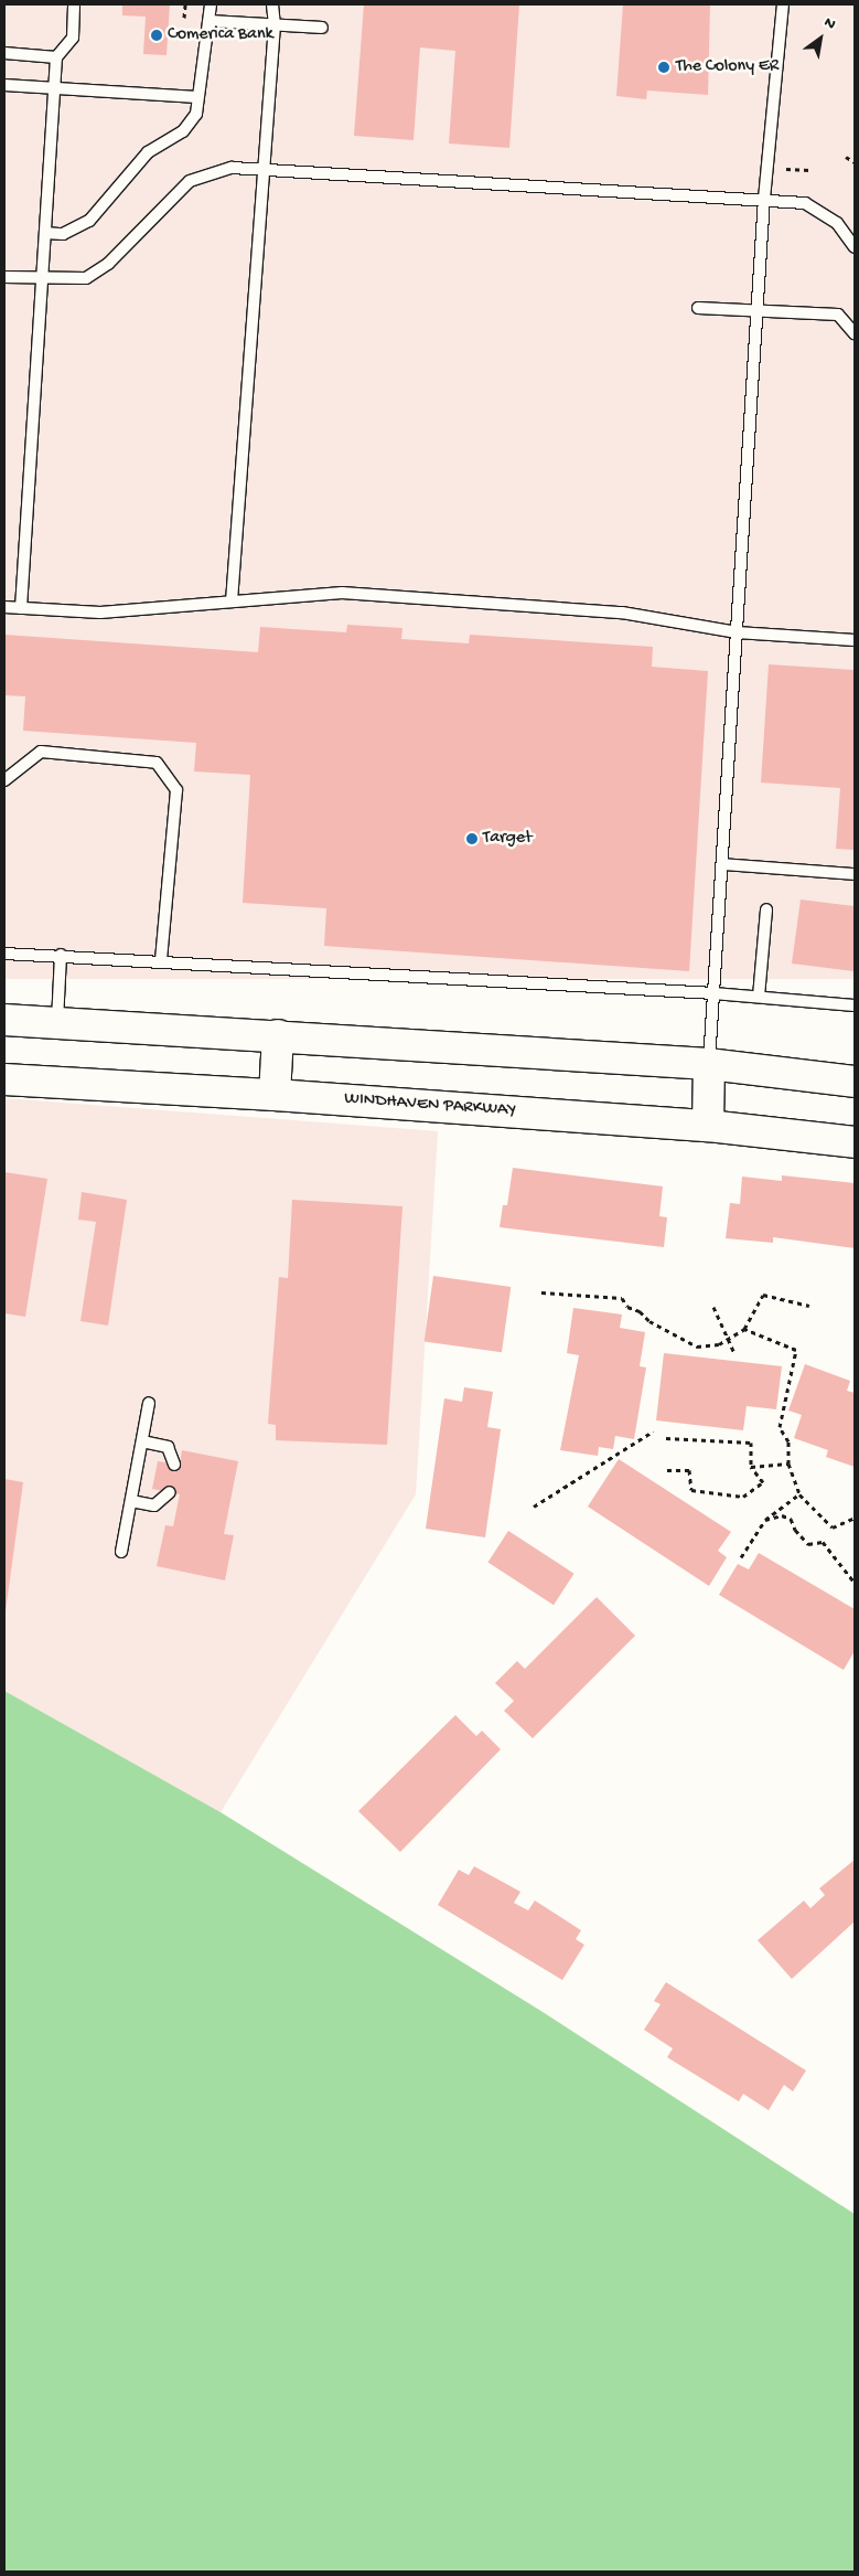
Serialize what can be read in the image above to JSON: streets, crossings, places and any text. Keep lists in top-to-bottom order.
{
  "streets": {
    "main road": ["WINDHAVEN PARKWAY"]
  },
  "places": ["Comerica Bank", "The Colony ER", "Target"],
  "north": "top right"
}
